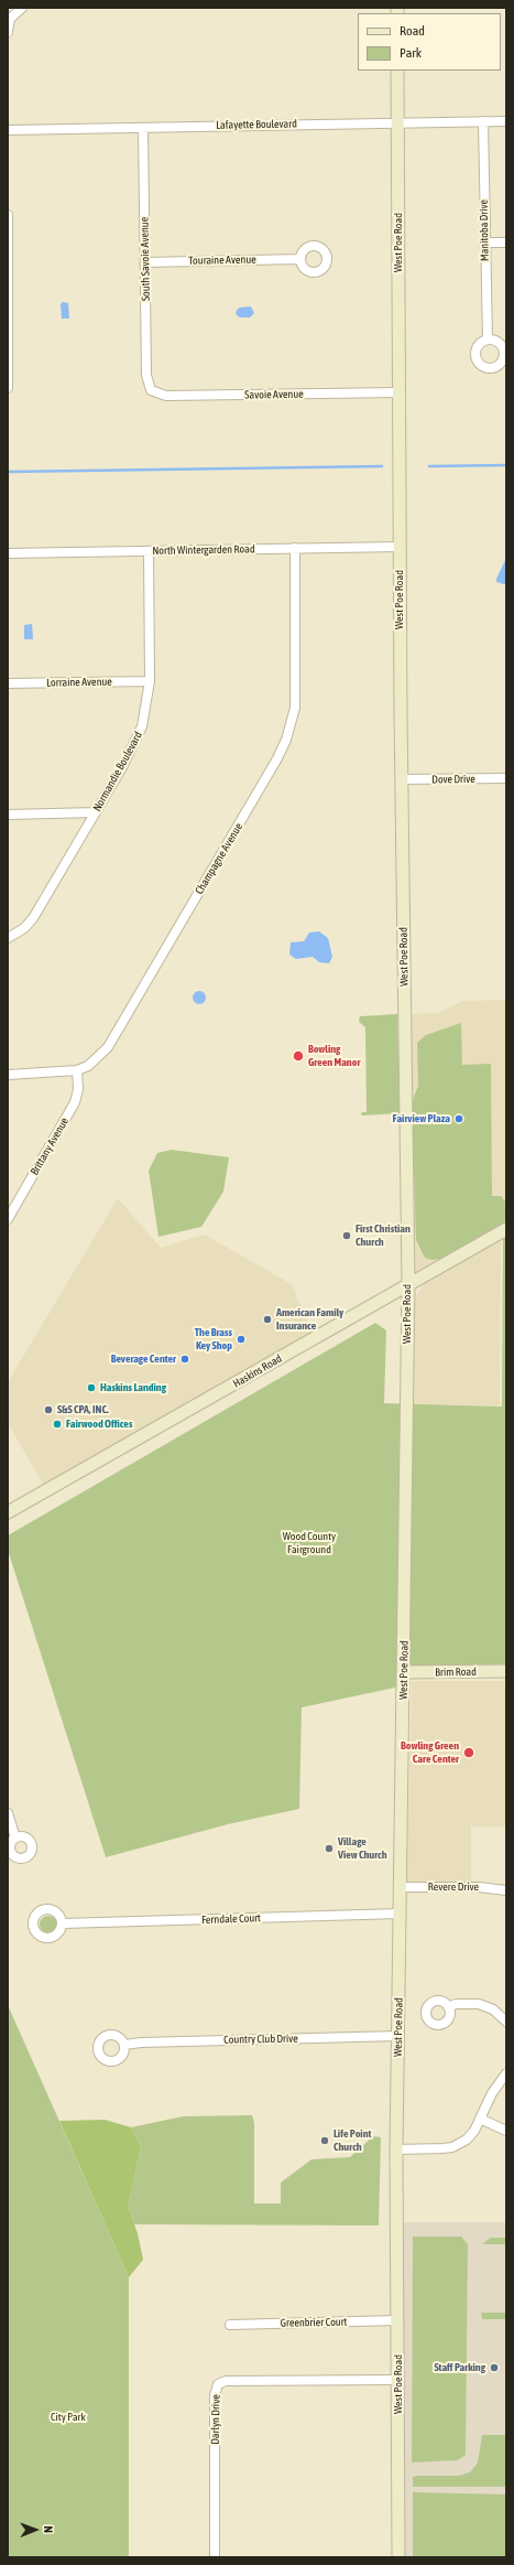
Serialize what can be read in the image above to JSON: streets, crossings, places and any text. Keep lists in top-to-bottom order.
{
  "streets": {
    "main road": ["West Poe Road", "Haskins Road", "Brim Road"],
    "street": [
      "Lafayette Boulevard",
      "Manitoba Drive",
      "South Savoie Avenue",
      "Touraine Avenue",
      "Savoie Avenue",
      "North Wintergarden Road",
      "Lorraine Avenue",
      "Normandie Boulevard",
      "Dove Drive",
      "Champagne Avenue",
      "Brittany Avenue",
      "Revere Drive",
      "Ferndale Court",
      "Country Club Drive",
      "Greenbrier Court",
      "Darlyn Drive"
    ]
  },
  "crossings": [
    ["Lafayette Boulevard", "Manitoba Drive"],
    ["Lafayette Boulevard", "West Poe Road"],
    ["Lafayette Boulevard", "South Savoie Avenue"],
    ["West Poe Road", "Savoie Avenue"],
    ["West Poe Road", "North Wintergarden Road"],
    ["West Poe Road", "Dove Drive"],
    ["West Poe Road", "Haskins Road"],
    ["West Poe Road", "Brim Road"],
    ["West Poe Road", "Revere Drive"],
    ["West Poe Road", "Ferndale Court"],
    ["West Poe Road", "Country Club Drive"],
    ["West Poe Road", "Greenbrier Court"],
    ["West Poe Road", "Darlyn Drive"],
    ["South Savoie Avenue", "Touraine Avenue"],
    ["South Savoie Avenue", "Savoie Avenue"],
    ["North Wintergarden Road", "Normandie Boulevard"],
    ["North Wintergarden Road", "Champagne Avenue"],
    ["Lorraine Avenue", "Normandie Boulevard"],
    ["Champagne Avenue", "Brittany Avenue"]
  ],
  "parks": ["Wood County Fairground", "City Park"],
  "places": [
    "Bowling Green Manor",
    "Fairview Plaza",
    "First Christian Church",
    "American Family Insurance",
    "The Brass Key Shop",
    "Beverage Center",
    "Haskins Landing",
    "S&S CPA, INC.",
    "Fairwood Offices",
    "Bowling Green Care Center",
    "Village View Church",
    "Life Point Church",
    "Staff Parking"
  ],
  "legend": ["Road", "Park"],
  "north": "right"
}
